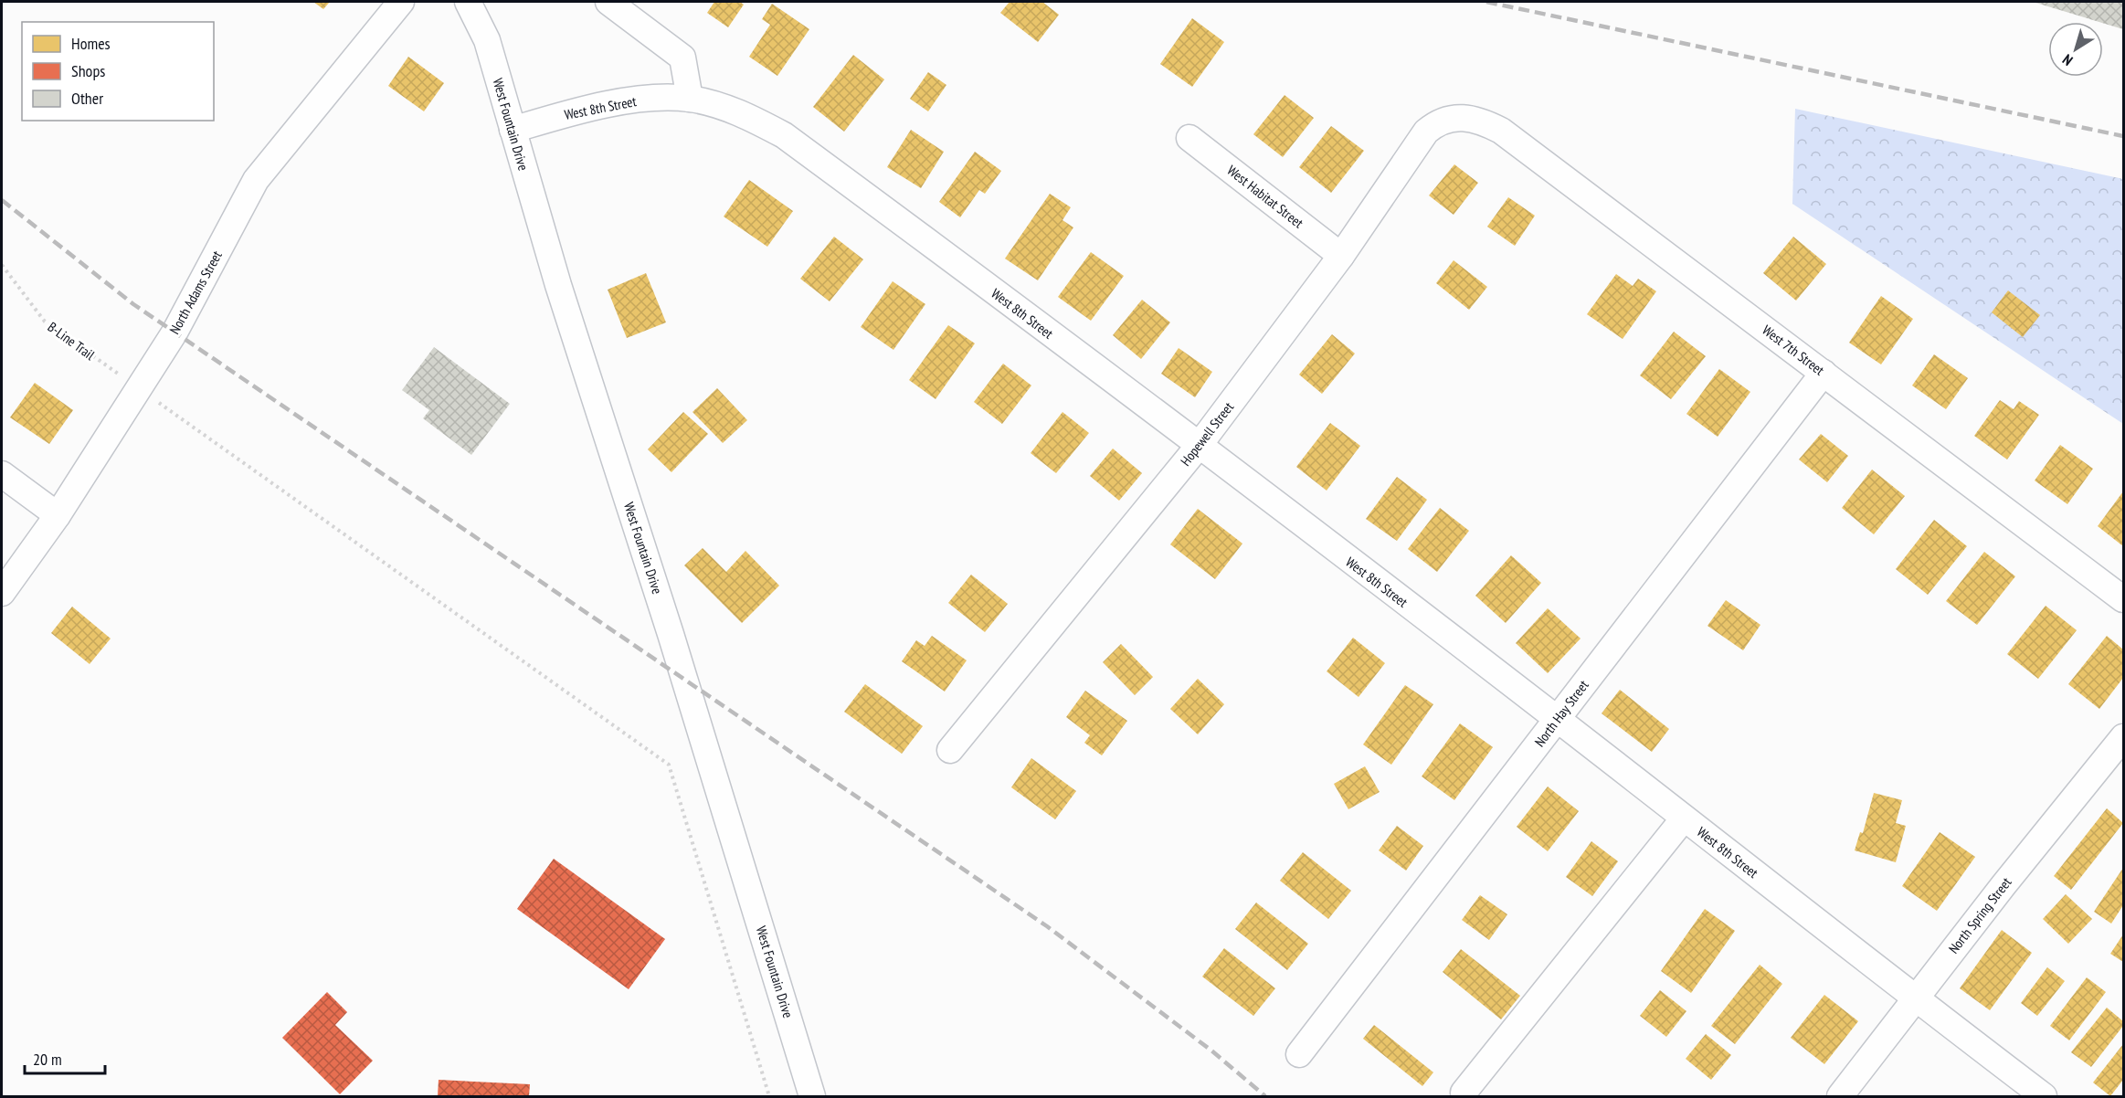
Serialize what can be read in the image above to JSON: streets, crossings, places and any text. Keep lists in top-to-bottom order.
{
  "streets": {
    "street": [
      "West 8th Street",
      "West Fountain Drive",
      "West Habitat Street",
      "North Adams Street",
      "West 7th Street",
      "Hopewell Street",
      "North Hay Street",
      "North Spring Street"
    ],
    "path": ["B-Line Trail"]
  },
  "crossings": [
    ["West 8th Street", "West Fountain Drive"],
    ["West 8th Street", "Hopewell Street"],
    ["West 8th Street", "North Hay Street"],
    ["West 8th Street", "North Spring Street"],
    ["West Habitat Street", "Hopewell Street"],
    ["West 7th Street", "Hopewell Street"],
    ["West 7th Street", "North Hay Street"]
  ],
  "legend": ["Homes", "Shops", "Other"],
  "scale_bar": "20 m",
  "north": "bottom left"
}
